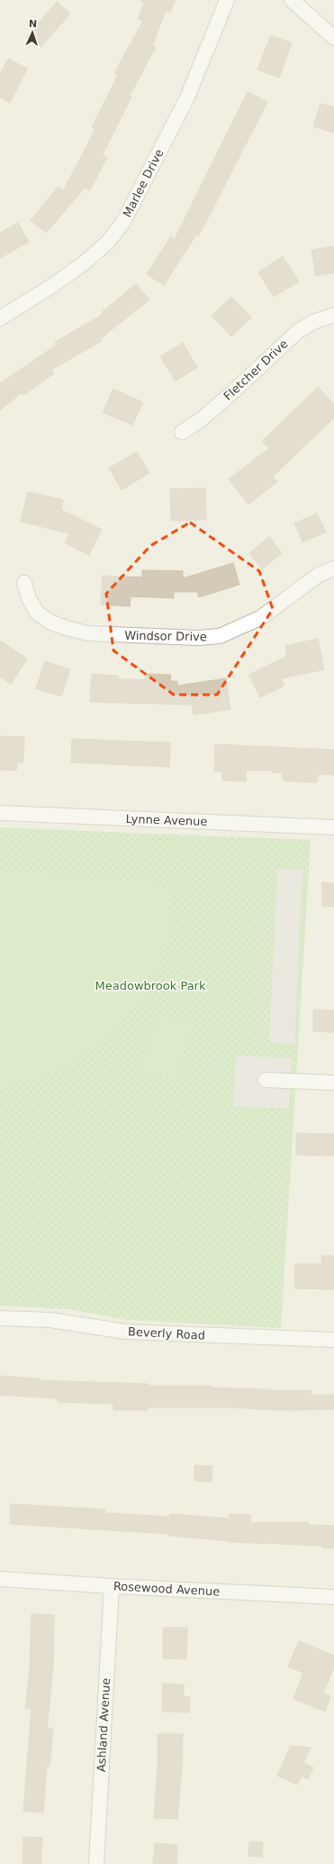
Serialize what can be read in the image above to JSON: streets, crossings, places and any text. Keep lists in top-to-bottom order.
{
  "streets": {
    "street": [
      "Marlee Drive",
      "Fletcher Drive",
      "Windsor Drive",
      "Lynne Avenue",
      "Beverly Road",
      "Rosewood Avenue",
      "Ashland Avenue"
    ]
  },
  "crossings": [
    ["Rosewood Avenue", "Ashland Avenue"]
  ],
  "parks": ["Meadowbrook Park"],
  "north": "top"
}
